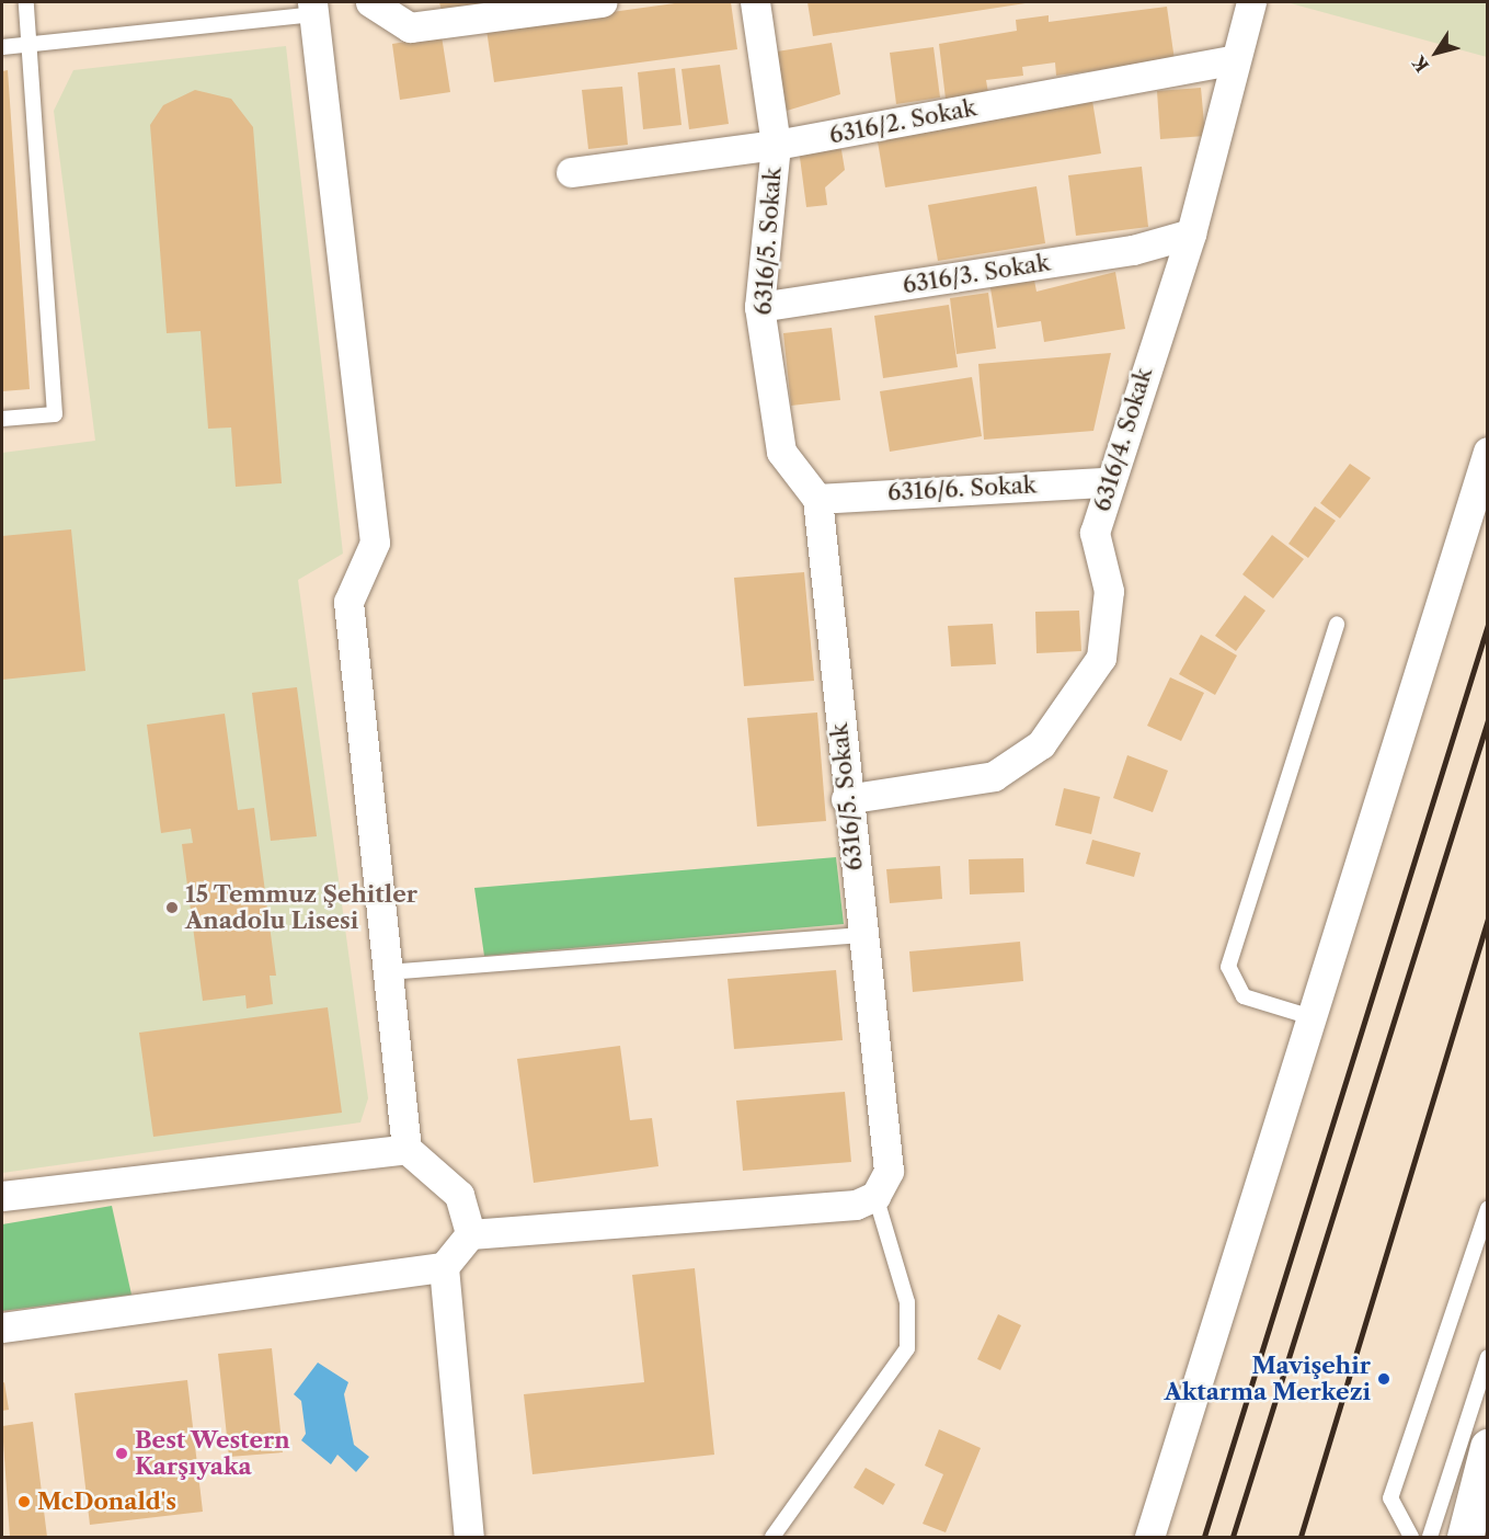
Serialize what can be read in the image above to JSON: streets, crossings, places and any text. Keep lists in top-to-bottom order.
{
  "streets": {
    "street": [
      "6316/2. Sokak",
      "6316/5. Sokak",
      "6316/3. Sokak",
      "6316/4. Sokak",
      "6316/6. Sokak"
    ]
  },
  "crossings": [
    ["6316/2. Sokak", "6316/5. Sokak"],
    ["6316/2. Sokak", "6316/4. Sokak"],
    ["6316/5. Sokak", "6316/3. Sokak"],
    ["6316/5. Sokak", "6316/4. Sokak"],
    ["6316/5. Sokak", "6316/6. Sokak"],
    ["6316/3. Sokak", "6316/4. Sokak"],
    ["6316/4. Sokak", "6316/6. Sokak"]
  ],
  "places": [
    "15 Temmuz Şehitler Anadolu Lisesi",
    "Mavişehir Aktarma Merkezi",
    "Best Western Karşıyaka",
    "McDonald's"
  ],
  "north": "bottom left"
}
